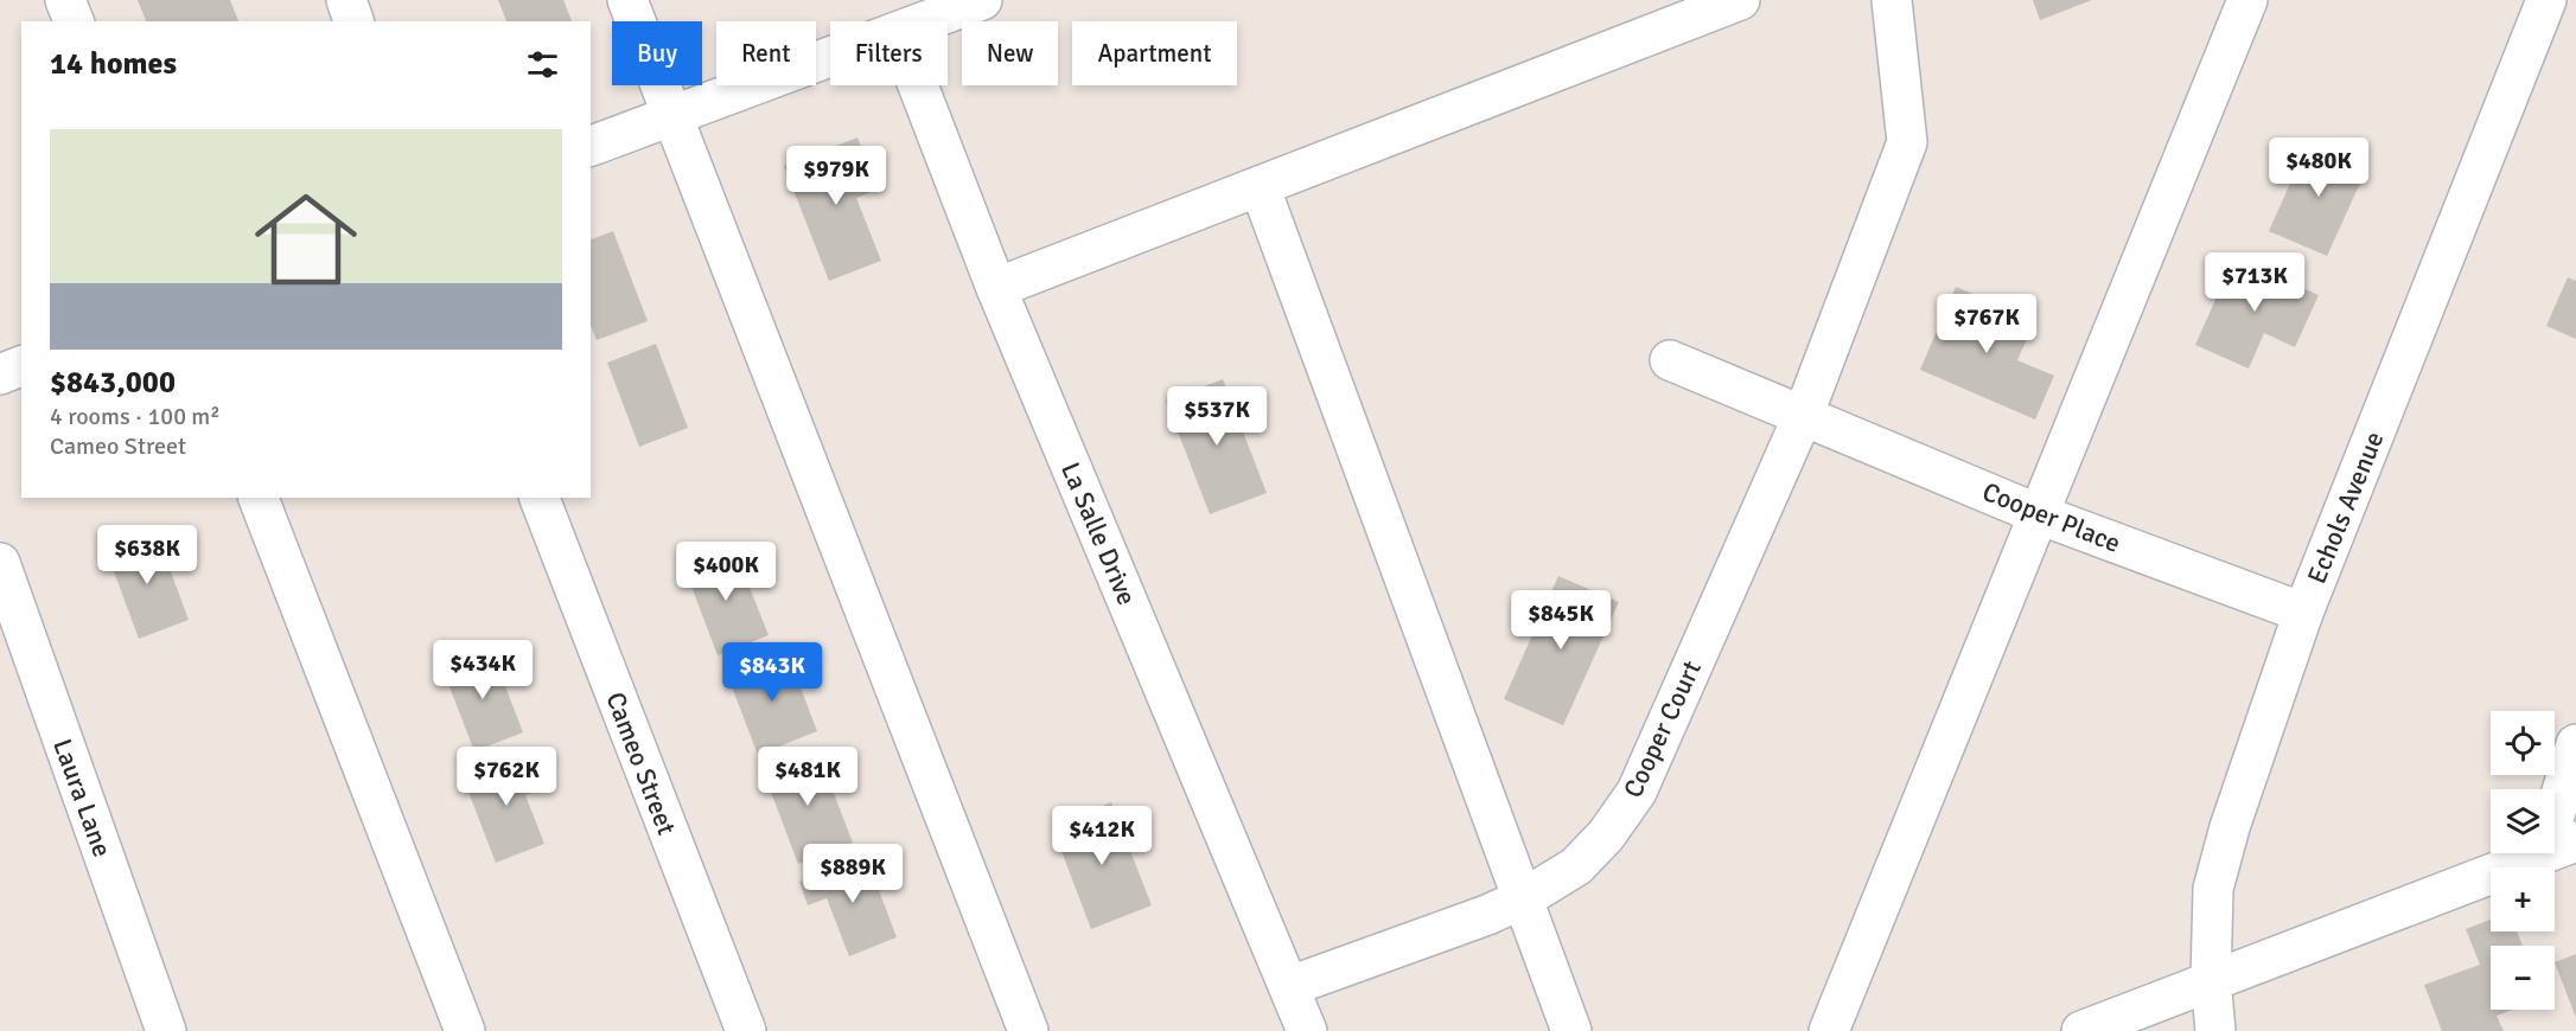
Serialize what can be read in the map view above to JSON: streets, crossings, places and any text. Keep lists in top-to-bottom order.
{
  "streets": {
    "street": [
      "Echols Avenue",
      "Cooper Place",
      "La Salle Drive",
      "Cooper Court",
      "Cameo Street",
      "Laura Lane"
    ]
  },
  "crossings": [
    ["Echols Avenue", "Cooper Place"],
    ["Cooper Place", "Cooper Court"],
    ["La Salle Drive", "Cooper Court"]
  ],
  "page": {
    "chip": [
      "Buy",
      "Rent",
      "Filters",
      "New",
      "Apartment"
    ],
    "heading": "14 homes",
    "list": [
      {
        "name": "$843,000",
        "note": "4 rooms · 100 m² · Cameo Street"
      }
    ],
    "price": [
      "$480K",
      "$979K",
      "$713K",
      "$767K",
      "$537K",
      "$638K",
      "$400K",
      "$845K",
      "$434K",
      "$843K",
      "$762K",
      "$481K",
      "$412K",
      "$889K"
    ],
    "map_buttons": ["+", "−"]
  }
}
